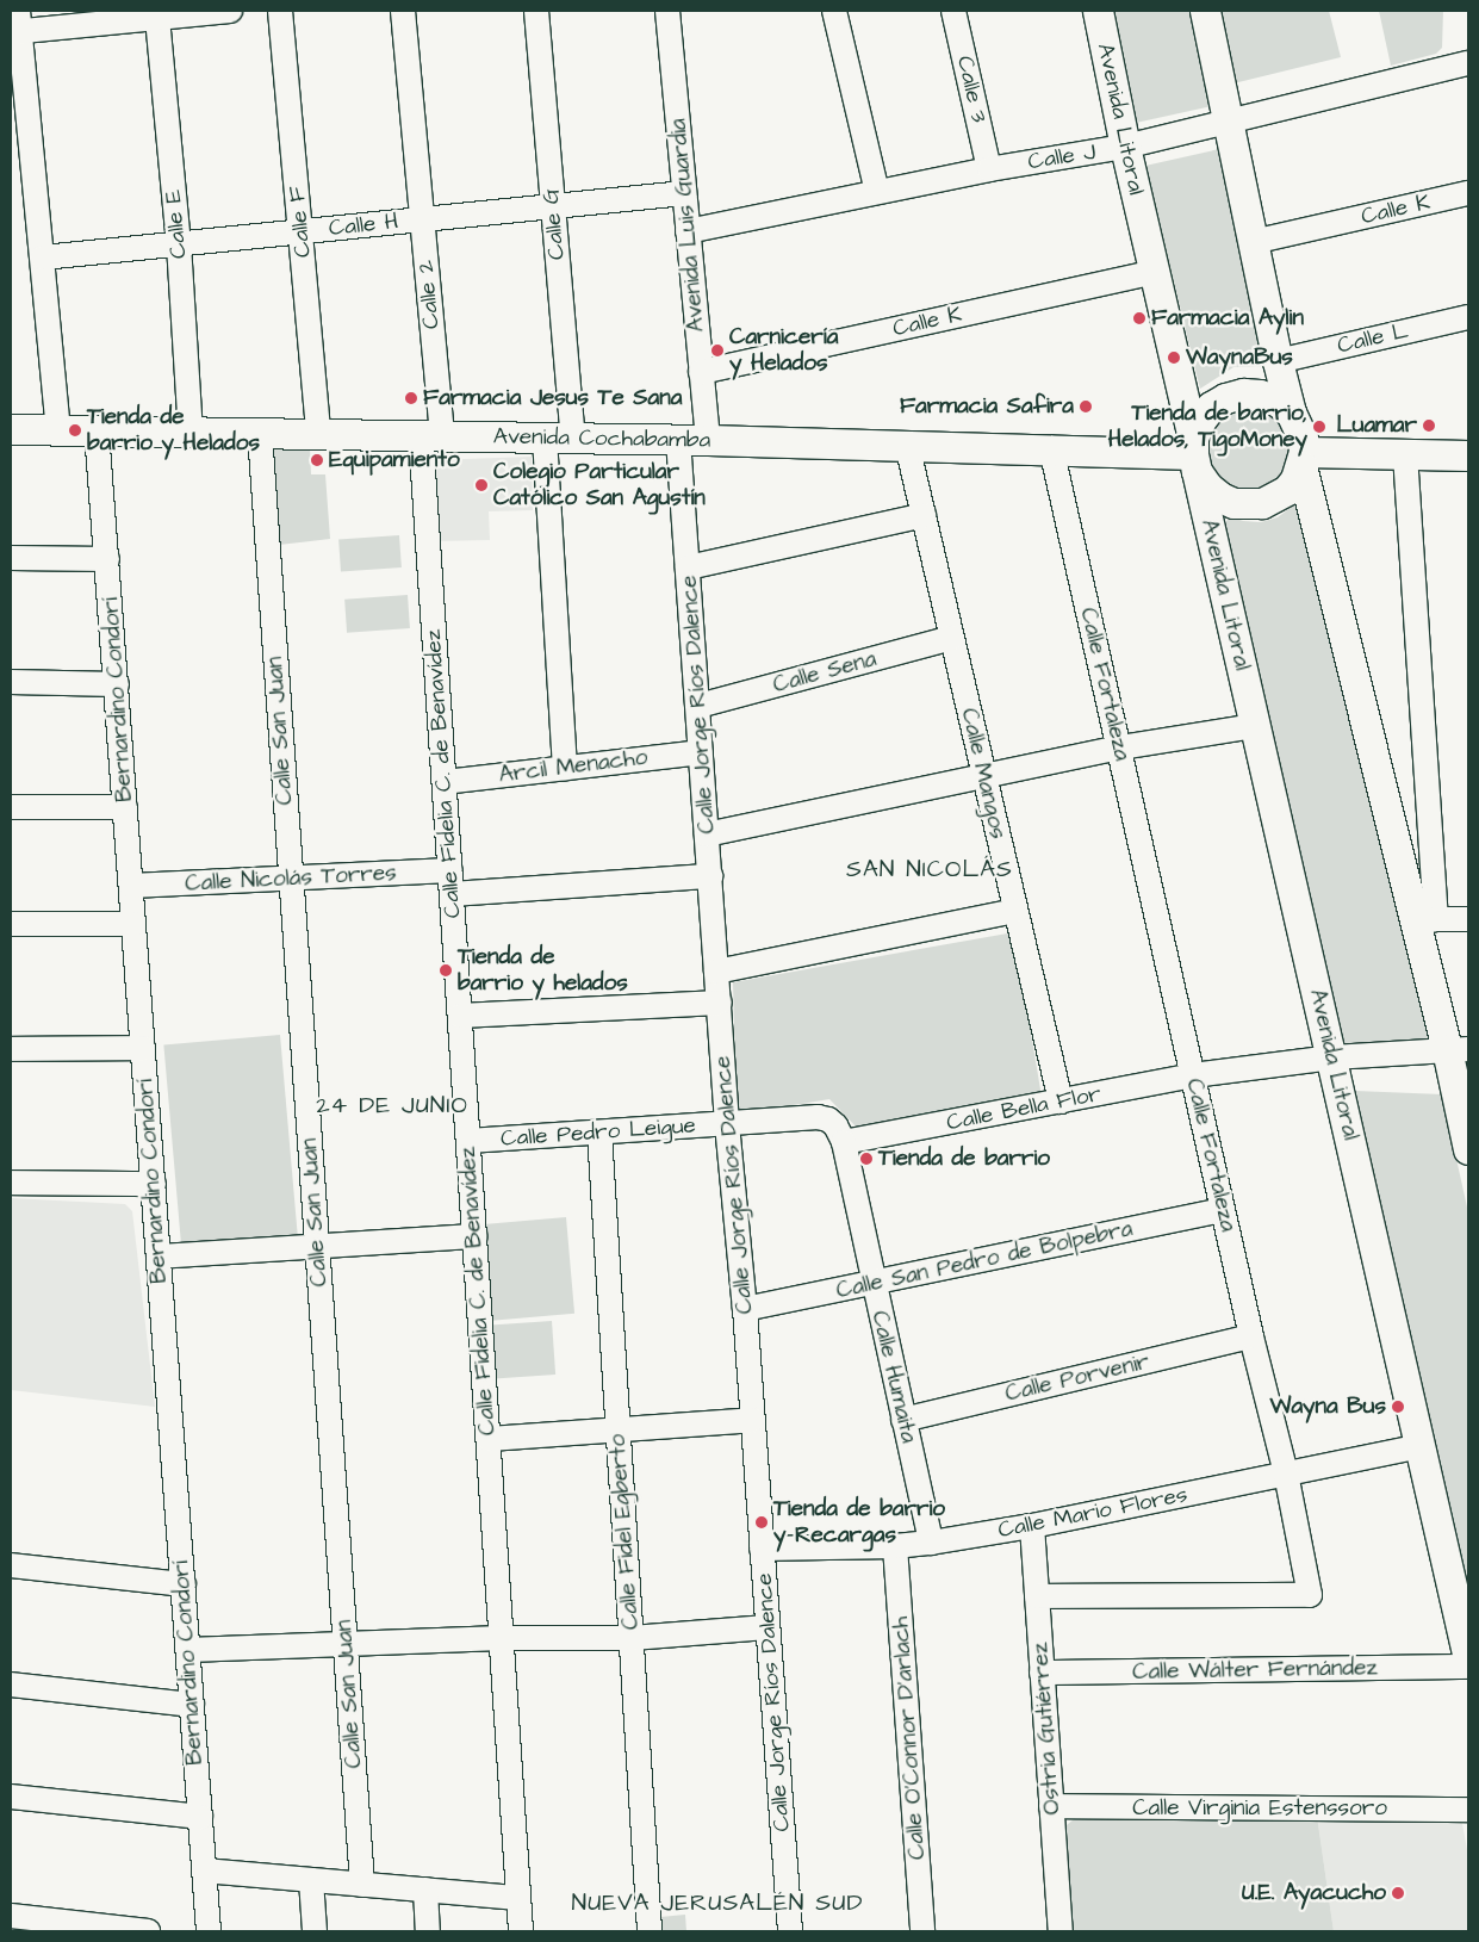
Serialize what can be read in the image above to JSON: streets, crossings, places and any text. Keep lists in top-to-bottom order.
{
  "streets": {
    "main road": ["Avenida Litoral", "Avenida Cochabamba"],
    "street": [
      "Calle 3",
      "Calle J",
      "Calle K",
      "Calle F",
      "Calle E",
      "Calle G",
      "Calle H",
      "Avenida Luis Guardia",
      "Calle 2",
      "Calle L",
      "Calle Sena",
      "Calle Fortaleza",
      "Bernardino Condorí",
      "Calle Jorge Ríos Dalence",
      "Calle San Juan",
      "Arcil Menacho",
      "Calle Fidelia C. de Benavídez",
      "Calle Mangos",
      "Calle Nicolás Torres",
      "Calle Bella Flor",
      "Calle Pedro Leigue",
      "Calle San Pedro de Bolpebra",
      "Calle Humaita",
      "Calle Porvenir",
      "Calle Mario Flores",
      "Calle Fidel Egberto",
      "Calle Wálter Fernández",
      "Ostria Gutiérrez",
      "Calle O'Connor D'arlach",
      "Calle Virginia Estenssoro"
    ]
  },
  "crossings": [
    ["Calle 3", "Calle J"],
    ["Avenida Litoral", "Calle J"],
    ["Avenida Litoral", "Calle K"],
    ["Avenida Litoral", "Avenida Cochabamba"],
    ["Avenida Litoral", "Calle Bella Flor"],
    ["Avenida Litoral", "Calle Mario Flores"],
    ["Calle J", "Avenida Luis Guardia"],
    ["Calle K", "Avenida Luis Guardia"],
    ["Calle F", "Calle H"],
    ["Calle F", "Avenida Cochabamba"],
    ["Calle E", "Calle H"],
    ["Calle E", "Avenida Cochabamba"],
    ["Calle G", "Calle H"],
    ["Calle G", "Avenida Cochabamba"],
    ["Calle G", "Arcil Menacho"],
    ["Calle H", "Avenida Luis Guardia"],
    ["Calle H", "Calle 2"],
    ["Avenida Luis Guardia", "Avenida Cochabamba"],
    ["Calle 2", "Avenida Cochabamba"],
    ["Calle 2", "Calle Fidelia C. de Benavídez"],
    ["Avenida Cochabamba", "Calle Fortaleza"],
    ["Avenida Cochabamba", "Bernardino Condorí"],
    ["Avenida Cochabamba", "Calle Jorge Ríos Dalence"],
    ["Avenida Cochabamba", "Calle San Juan"],
    ["Avenida Cochabamba", "Calle Fidelia C. de Benavídez"],
    ["Avenida Cochabamba", "Calle Mangos"],
    ["Calle Sena", "Calle Jorge Ríos Dalence"],
    ["Calle Sena", "Calle Mangos"],
    ["Calle Fortaleza", "Calle Bella Flor"],
    ["Calle Fortaleza", "Calle San Pedro de Bolpebra"],
    ["Calle Fortaleza", "Calle Porvenir"],
    ["Calle Fortaleza", "Calle Mario Flores"],
    ["Calle Fortaleza", "Ostria Gutiérrez"],
    ["Bernardino Condorí", "Calle Nicolás Torres"],
    ["Calle Jorge Ríos Dalence", "Arcil Menacho"],
    ["Calle Jorge Ríos Dalence", "Calle Nicolás Torres"],
    ["Calle Jorge Ríos Dalence", "Calle Pedro Leigue"],
    ["Calle Jorge Ríos Dalence", "Calle San Pedro de Bolpebra"],
    ["Calle Jorge Ríos Dalence", "Calle Mario Flores"],
    ["Calle San Juan", "Calle Nicolás Torres"],
    ["Arcil Menacho", "Calle Fidelia C. de Benavídez"],
    ["Calle Fidelia C. de Benavídez", "Calle Nicolás Torres"],
    ["Calle Fidelia C. de Benavídez", "Calle Pedro Leigue"],
    ["Calle Mangos", "Calle Bella Flor"],
    ["Calle Bella Flor", "Calle Humaita"],
    ["Calle Pedro Leigue", "Calle Fidel Egberto"],
    ["Calle San Pedro de Bolpebra", "Calle Humaita"],
    ["Calle Humaita", "Calle Porvenir"],
    ["Calle Humaita", "Calle Mario Flores"],
    ["Calle Mario Flores", "Ostria Gutiérrez"],
    ["Calle Mario Flores", "Calle O'Connor D'arlach"],
    ["Calle Wálter Fernández", "Ostria Gutiérrez"],
    ["Ostria Gutiérrez", "Calle Virginia Estenssoro"]
  ],
  "districts": ["SAN NICOLÁS", "24 DE JUNIO", "NUEVA JERUSALÉN SUD"],
  "places": [
    "Farmacia Aylin",
    "Carnicería y Helados",
    "WaynaBus",
    "Farmacia Jesus Te Sana",
    "Farmacia Safira",
    "Luamar",
    "Tienda de barrio, Helados, TigoMoney",
    "Tienda de barrio y Helados",
    "Equipamiento",
    "Colegio Particular Católico San Agustín",
    "Tienda de barrio y helados",
    "Tienda de barrio",
    "Wayna Bus",
    "Tienda de barrio y Recargas",
    "U.E. Ayacucho"
  ]
}
